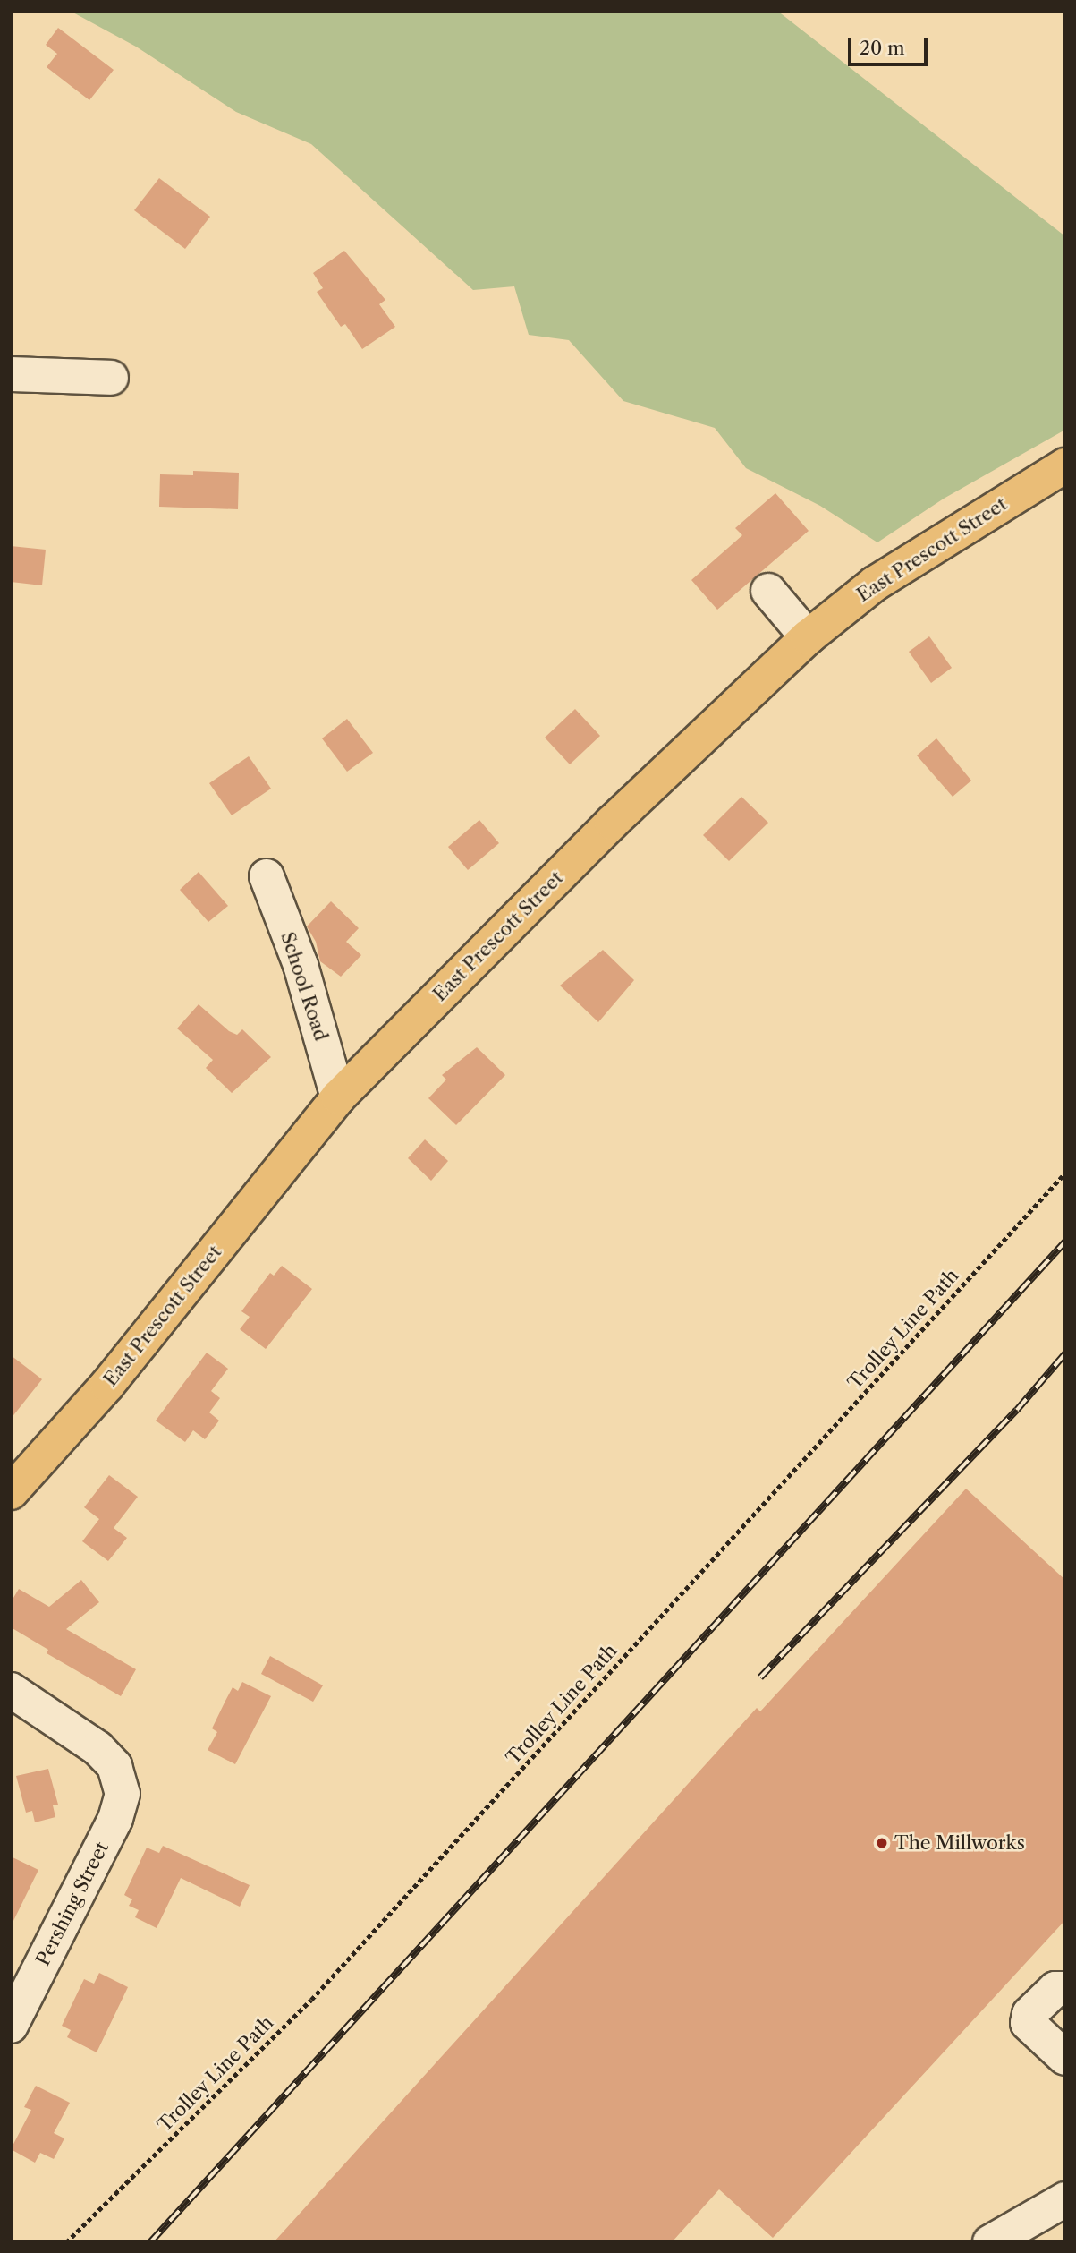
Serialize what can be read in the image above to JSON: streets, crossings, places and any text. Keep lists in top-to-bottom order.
{
  "streets": {
    "main road": ["East Prescott Street"],
    "street": ["School Road", "Pershing Street"],
    "path": ["Trolley Line Path"]
  },
  "crossings": [
    ["East Prescott Street", "School Road"]
  ],
  "places": ["The Millworks"],
  "scale_bar": "20 m"
}
